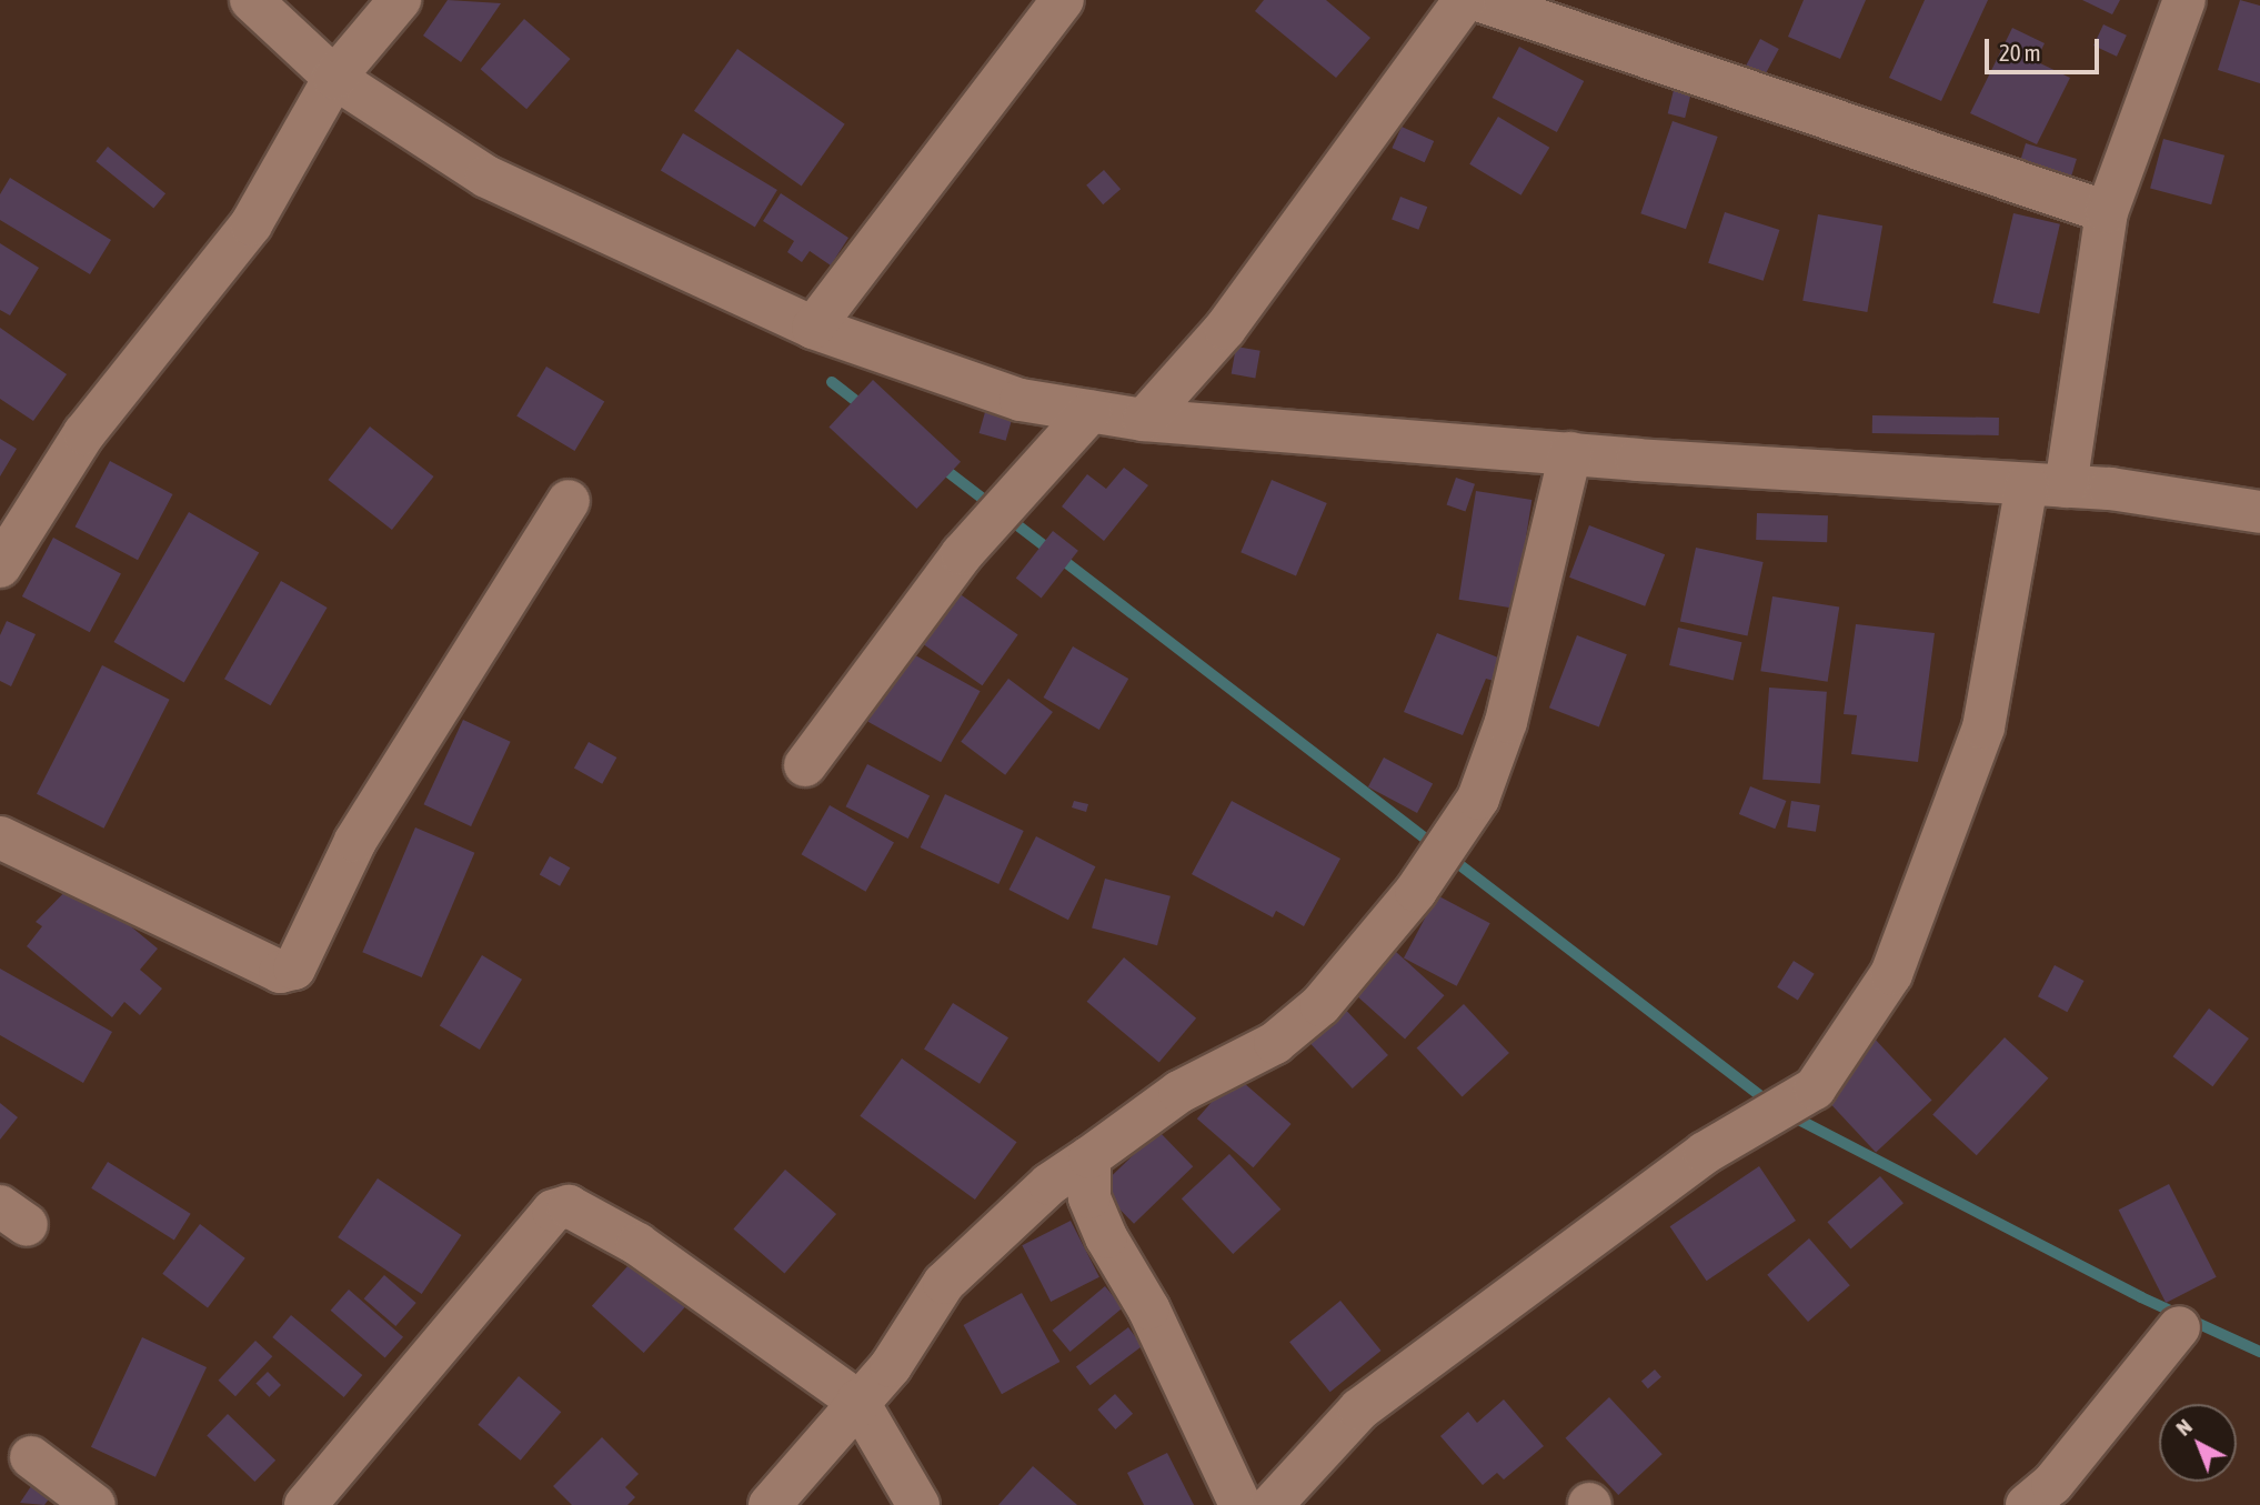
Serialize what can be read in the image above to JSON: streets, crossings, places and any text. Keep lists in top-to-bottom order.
{
  "scale_bar": "20 m",
  "north": "top left"
}
